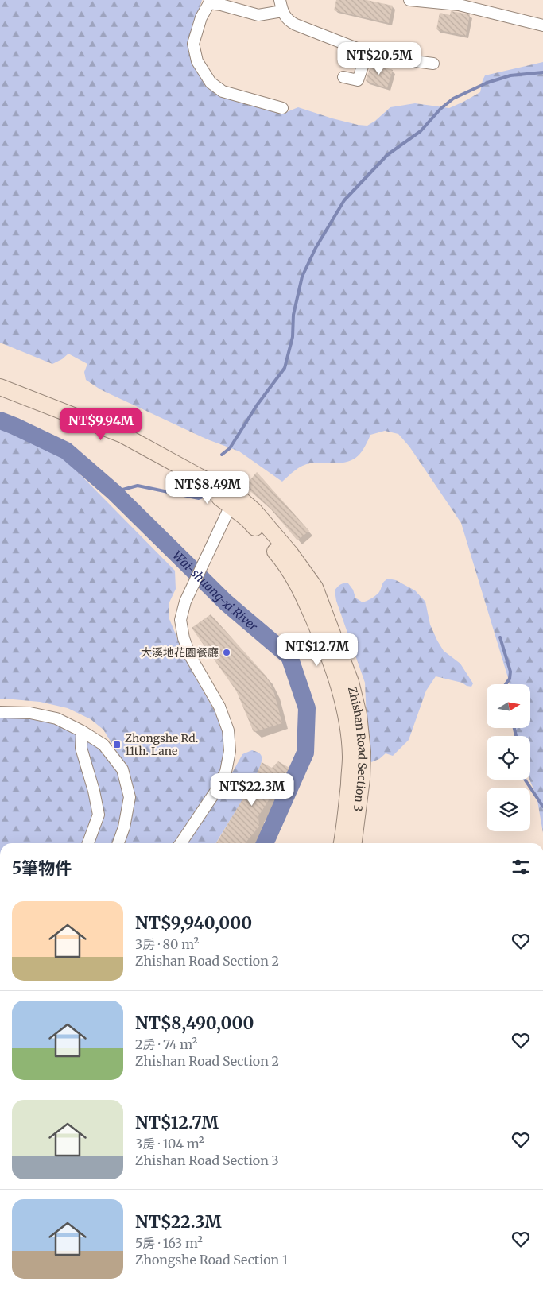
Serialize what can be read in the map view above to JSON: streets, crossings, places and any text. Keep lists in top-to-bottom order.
{
  "streets": {
    "street": ["Zhishan Road Section 3"]
  },
  "water": ["Wai-shuang-xi River"],
  "places": {
    "other": ["大溪地花園餐廳"],
    "transit": ["Zhongshe Rd. 11th. Lane"]
  },
  "north": "right",
  "page": {
    "price": [
      "NT$20.5M",
      "NT$9.94M",
      "NT$8.49M",
      "NT$12.7M",
      "NT$22.3M"
    ],
    "heading": "5筆物件",
    "list": [
      {
        "name": "NT$9,940,000",
        "note": "3房 · 80 m² · Zhishan Road Section 2"
      },
      {
        "name": "NT$8,490,000",
        "note": "2房 · 74 m² · Zhishan Road Section 2"
      },
      {
        "name": "NT$12.7M",
        "note": "3房 · 104 m² · Zhishan Road Section 3"
      },
      {
        "name": "NT$22.3M",
        "note": "5房 · 163 m² · Zhongshe Road Section 1"
      }
    ]
  }
}
